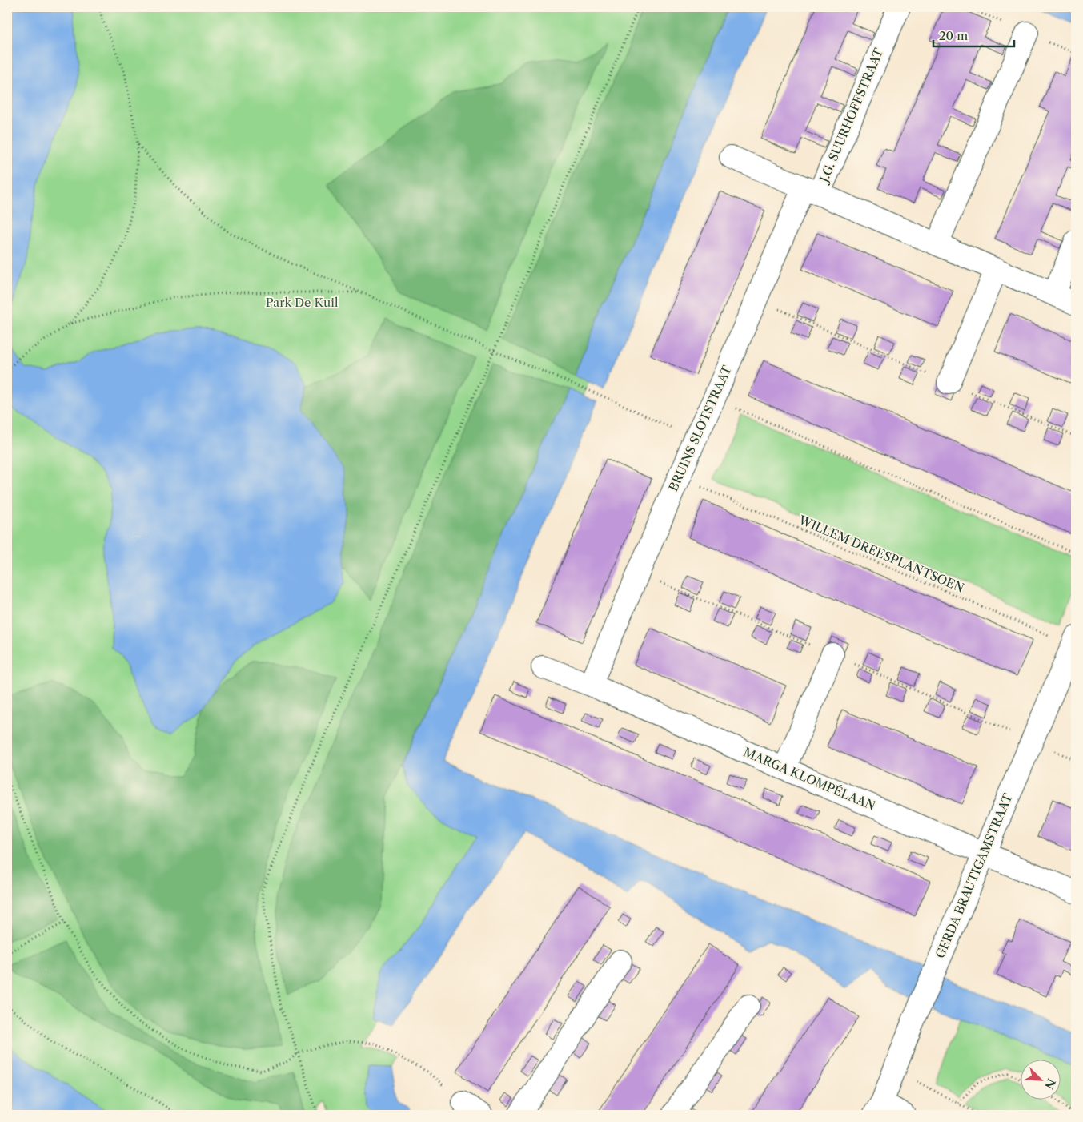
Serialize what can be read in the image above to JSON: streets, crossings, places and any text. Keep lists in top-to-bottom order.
{
  "streets": {
    "street": [
      "J.G. SUURHOFFSTRAAT",
      "BRUINS SLOTSTRAAT",
      "MARGA KLOMPÉLAAN",
      "GERDA BRAUTIGAMSTRAAT"
    ],
    "path": ["WILLEM DREESPLANTSOEN"]
  },
  "crossings": [
    ["J.G. SUURHOFFSTRAAT", "BRUINS SLOTSTRAAT"],
    ["BRUINS SLOTSTRAAT", "WILLEM DREESPLANTSOEN"],
    ["BRUINS SLOTSTRAAT", "MARGA KLOMPÉLAAN"],
    ["WILLEM DREESPLANTSOEN", "GERDA BRAUTIGAMSTRAAT"],
    ["MARGA KLOMPÉLAAN", "GERDA BRAUTIGAMSTRAAT"]
  ],
  "parks": ["Park De Kuil"],
  "scale_bar": "20 m",
  "north": "bottom right"
}
